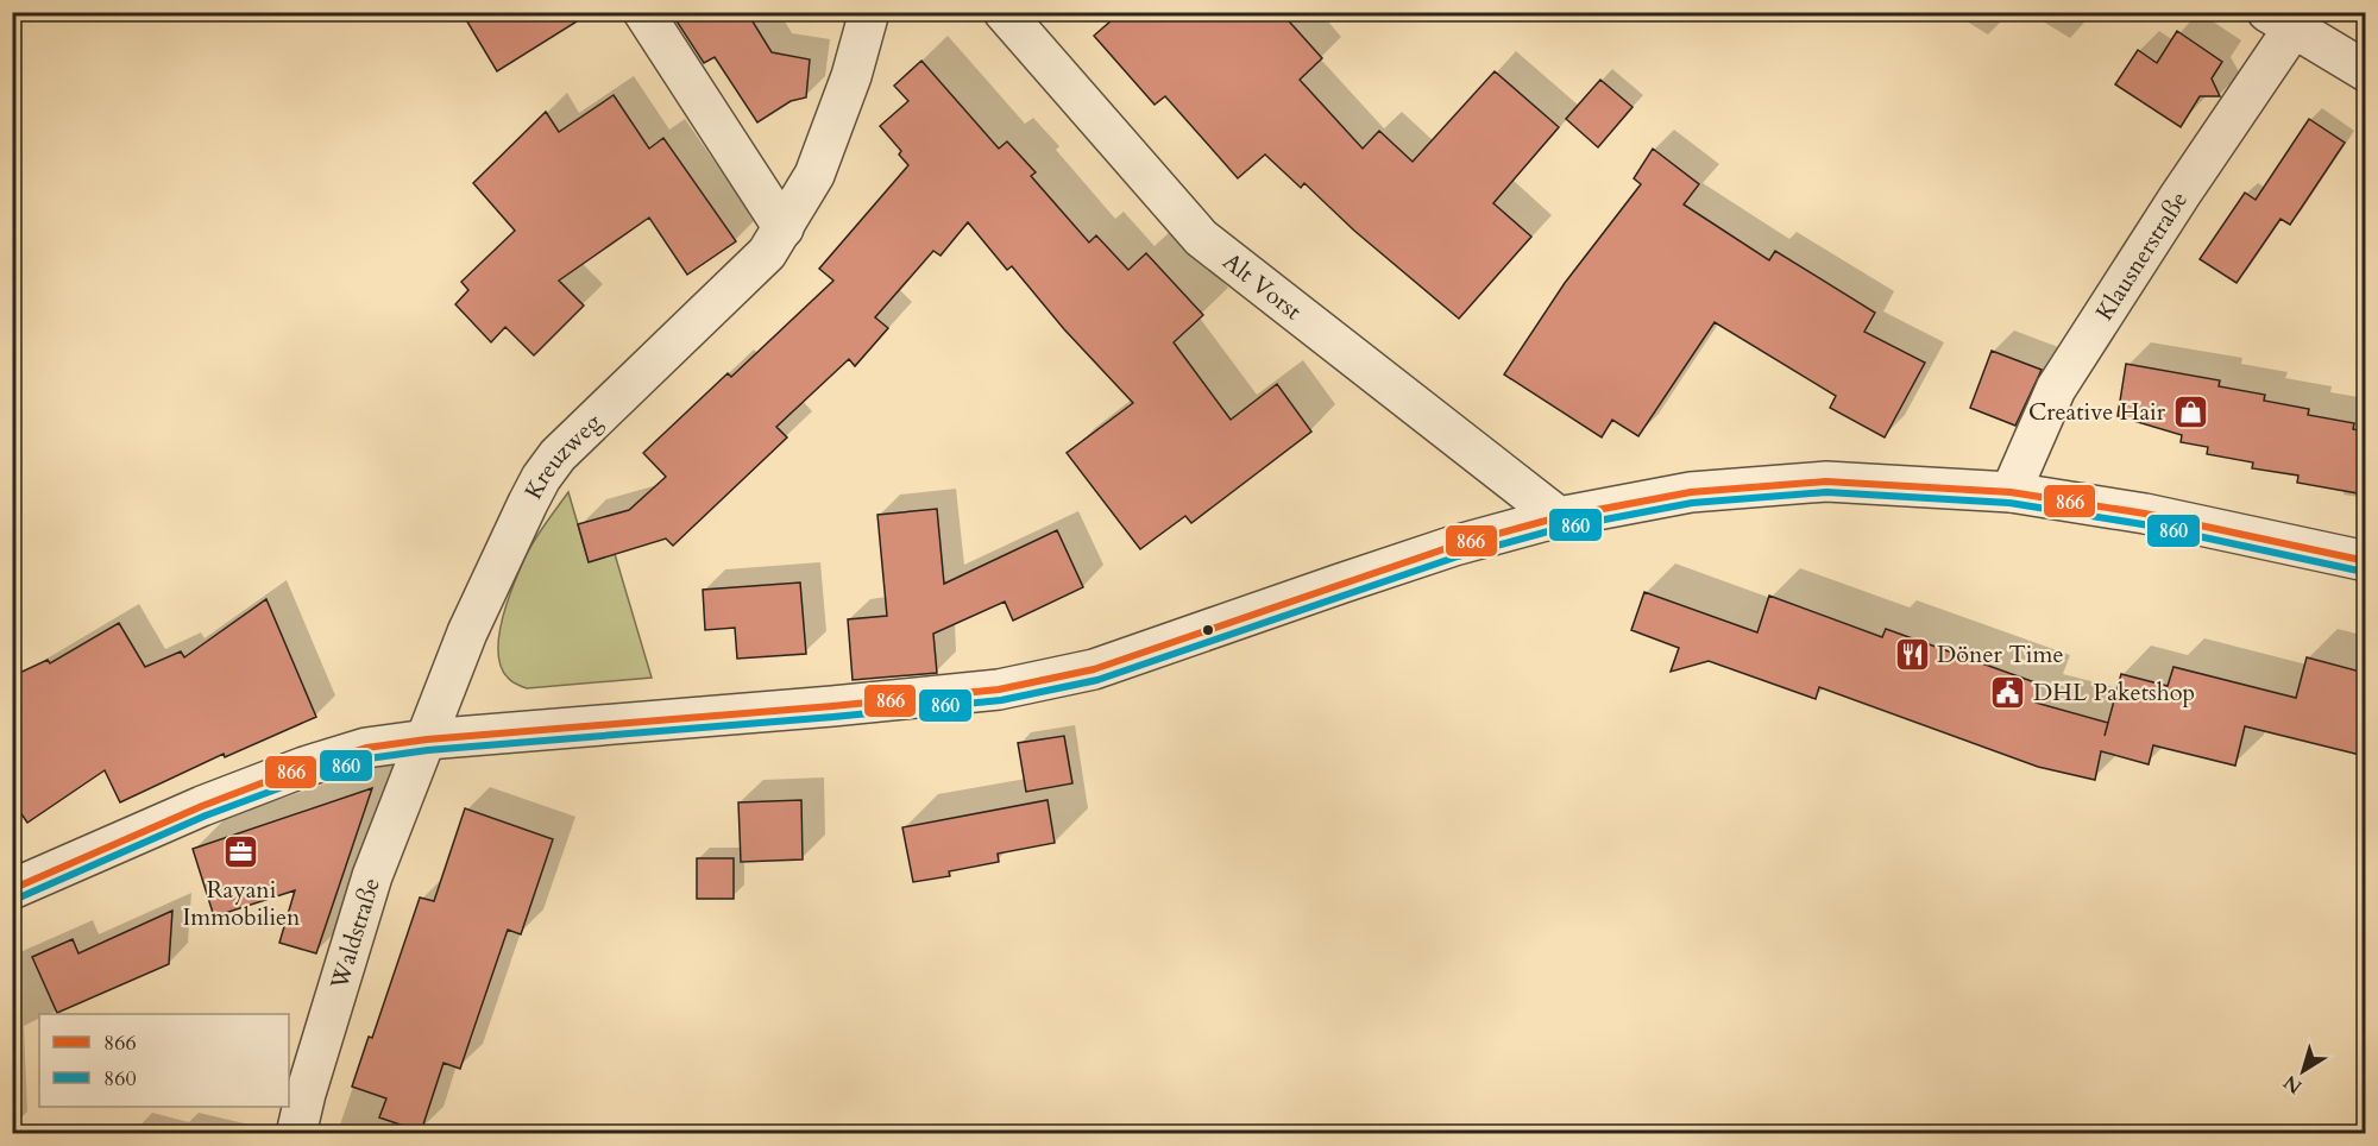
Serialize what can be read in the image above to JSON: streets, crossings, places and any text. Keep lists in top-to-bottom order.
{
  "streets": {
    "street": [
      "Klausnerstraße",
      "Alt Vorst",
      "Kreuzweg",
      "Waldstraße"
    ]
  },
  "crossings": [
    ["Kreuzweg", "Waldstraße"]
  ],
  "places": {
    "shop": ["Creative Hair"],
    "restaurant": ["Döner Time"],
    "public building": ["DHL Paketshop"],
    "office": ["Rayani Immobilien"]
  },
  "lines": ["transit line 866", "transit line 860"],
  "legend": ["866", "860"],
  "north": "bottom left"
}
